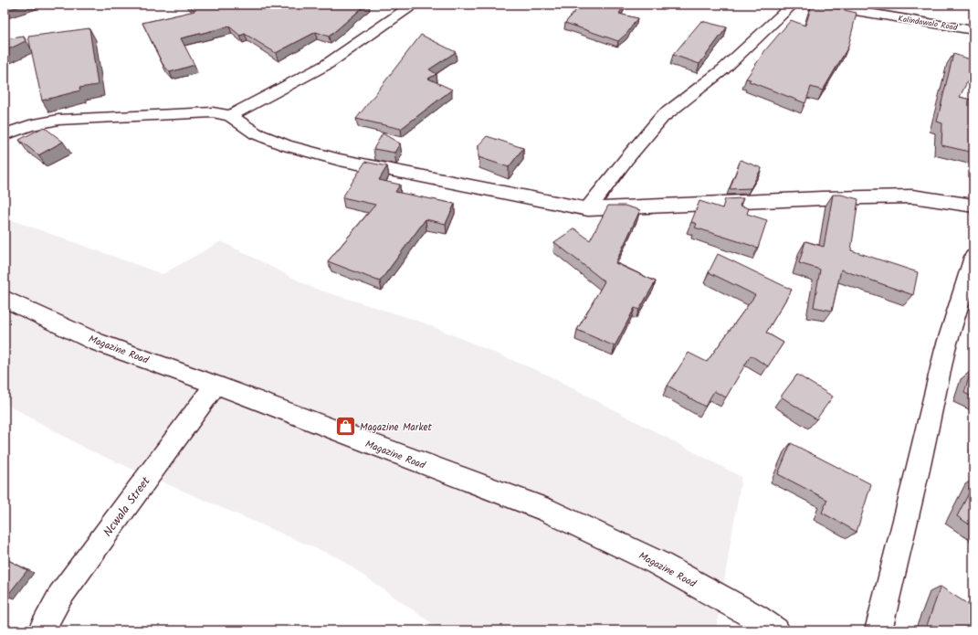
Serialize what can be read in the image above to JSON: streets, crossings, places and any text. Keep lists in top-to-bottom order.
{
  "streets": {
    "street": ["Kalindawalo Road", "Magazine Road", "Ncwala Street"]
  },
  "crossings": [
    ["Magazine Road", "Ncwala Street"]
  ],
  "places": {
    "shop": ["Magazine Market"]
  }
}
